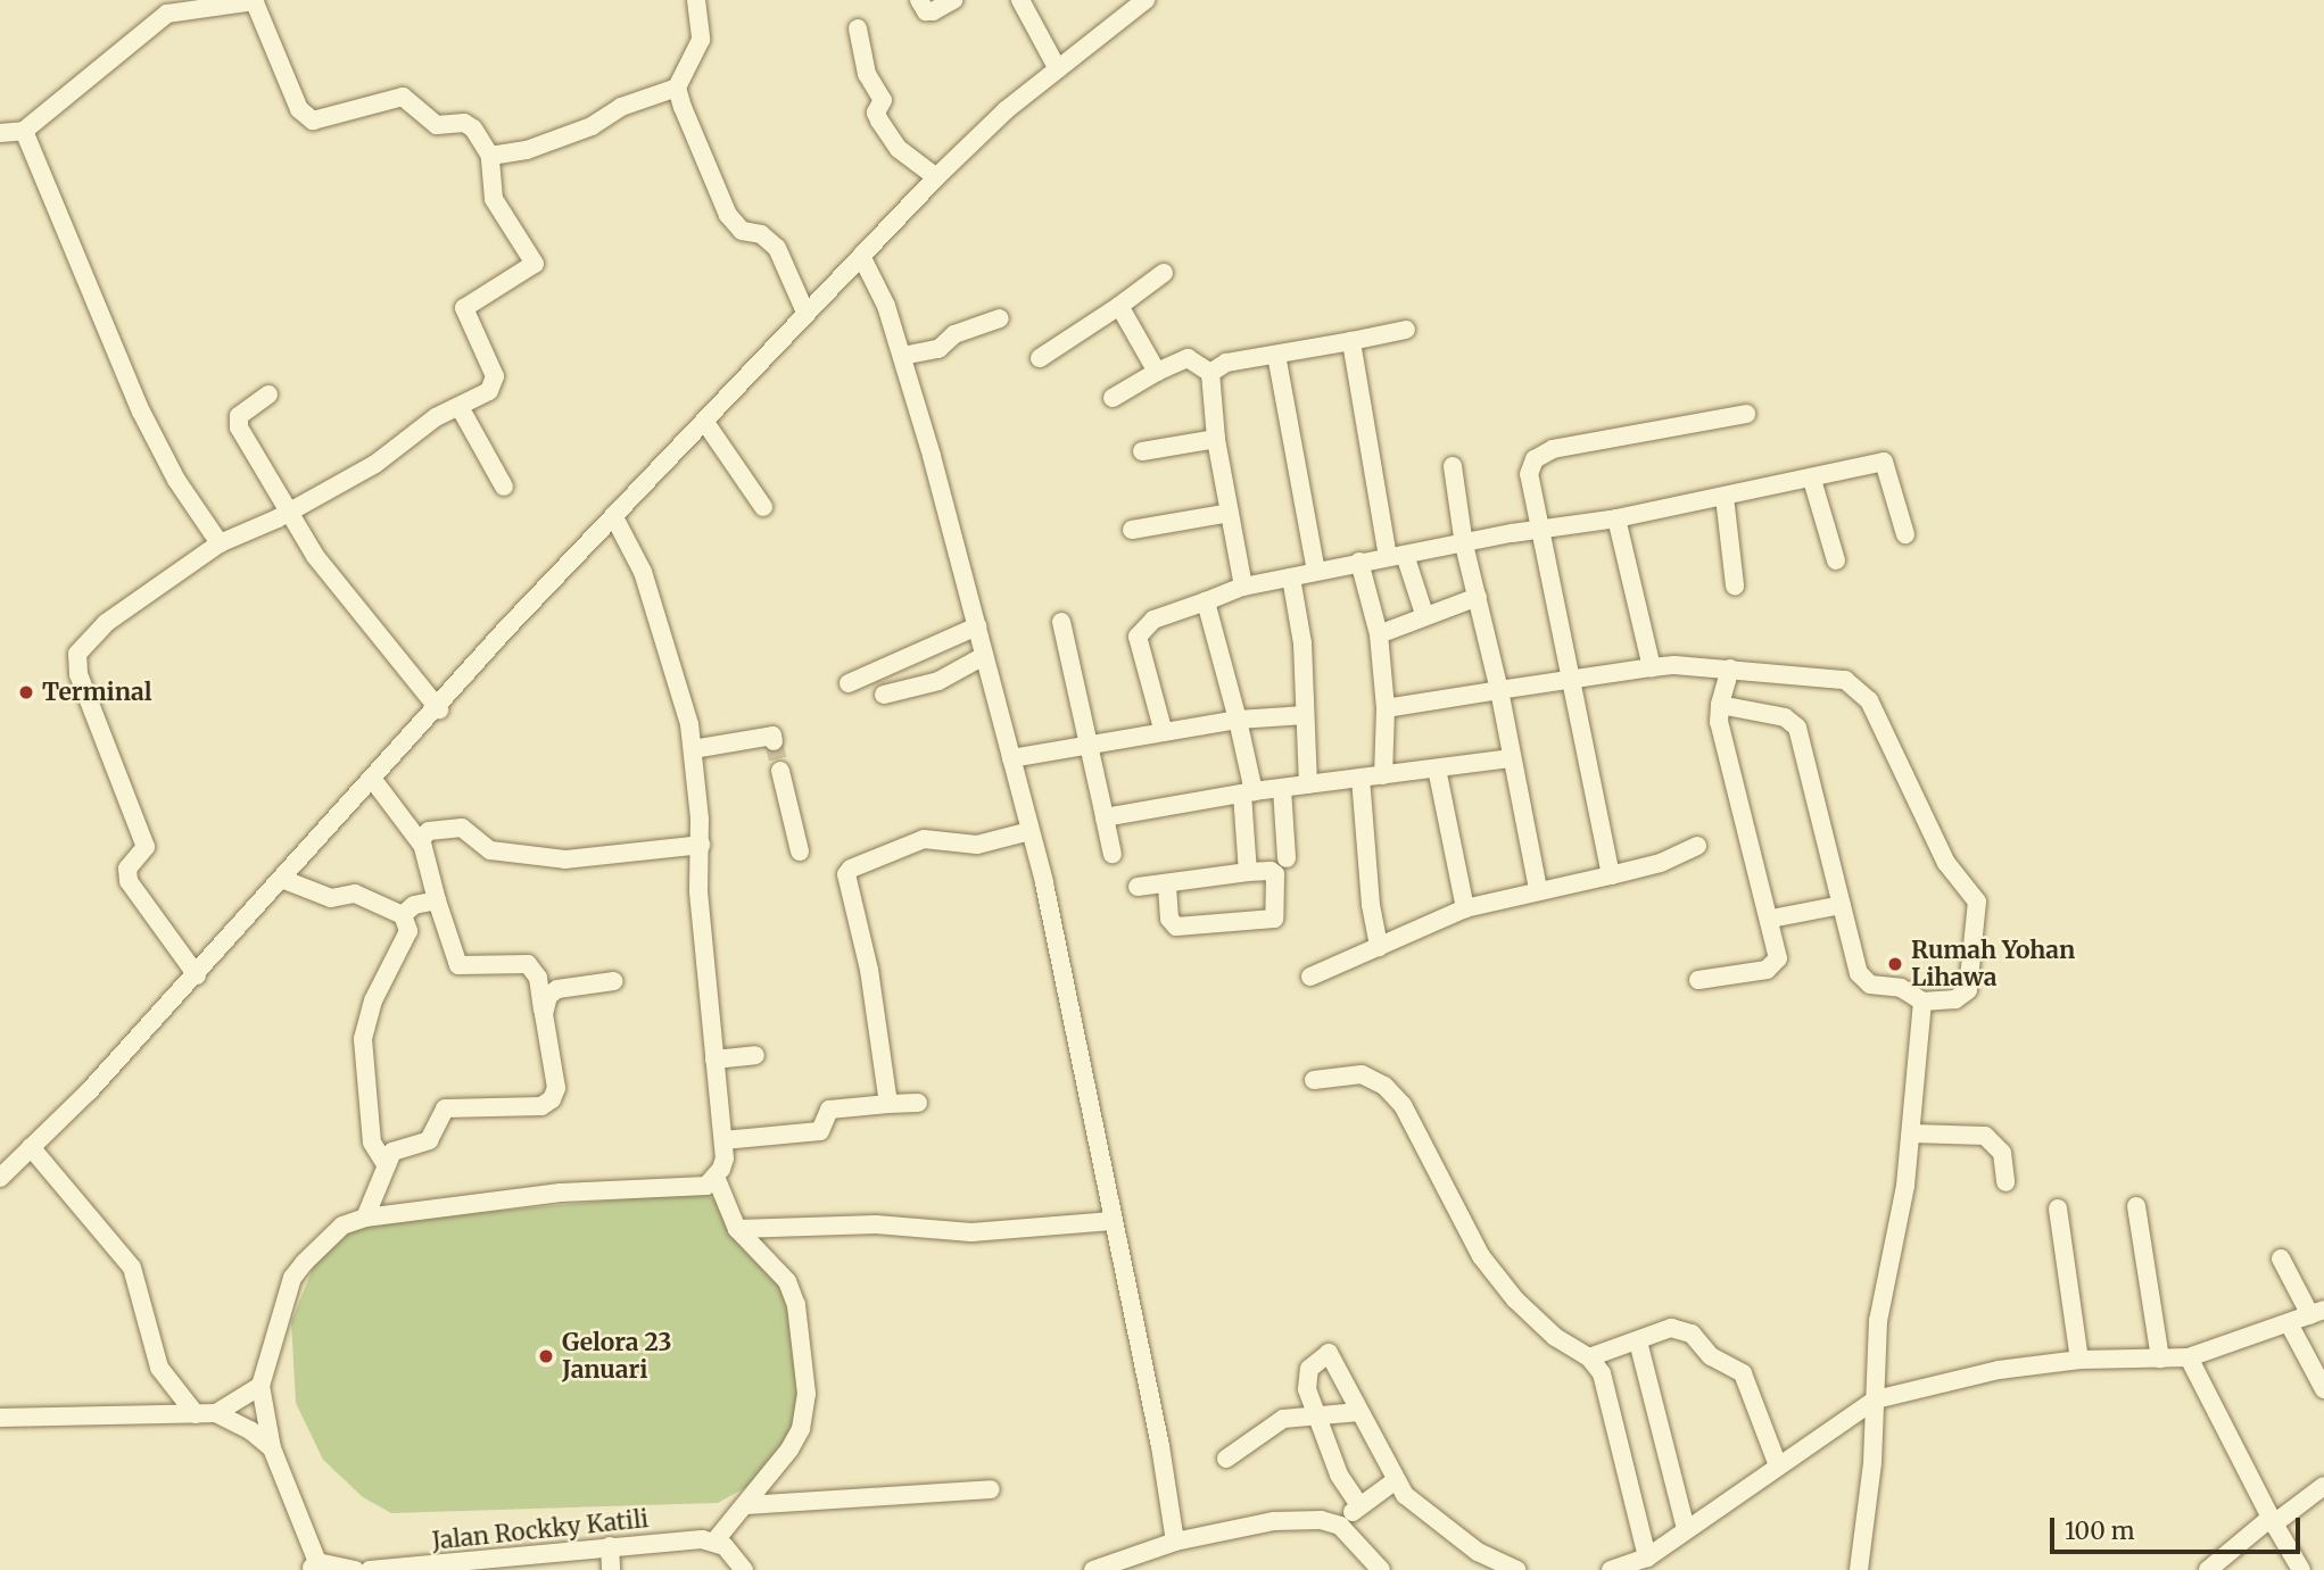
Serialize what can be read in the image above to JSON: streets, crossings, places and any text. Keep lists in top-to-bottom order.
{
  "streets": {
    "street": ["Jalan Rockky Katili"]
  },
  "places": ["Terminal", "Rumah Yohan Lihawa", "Gelora 23 Januari"],
  "scale_bar": "100 m"
}
